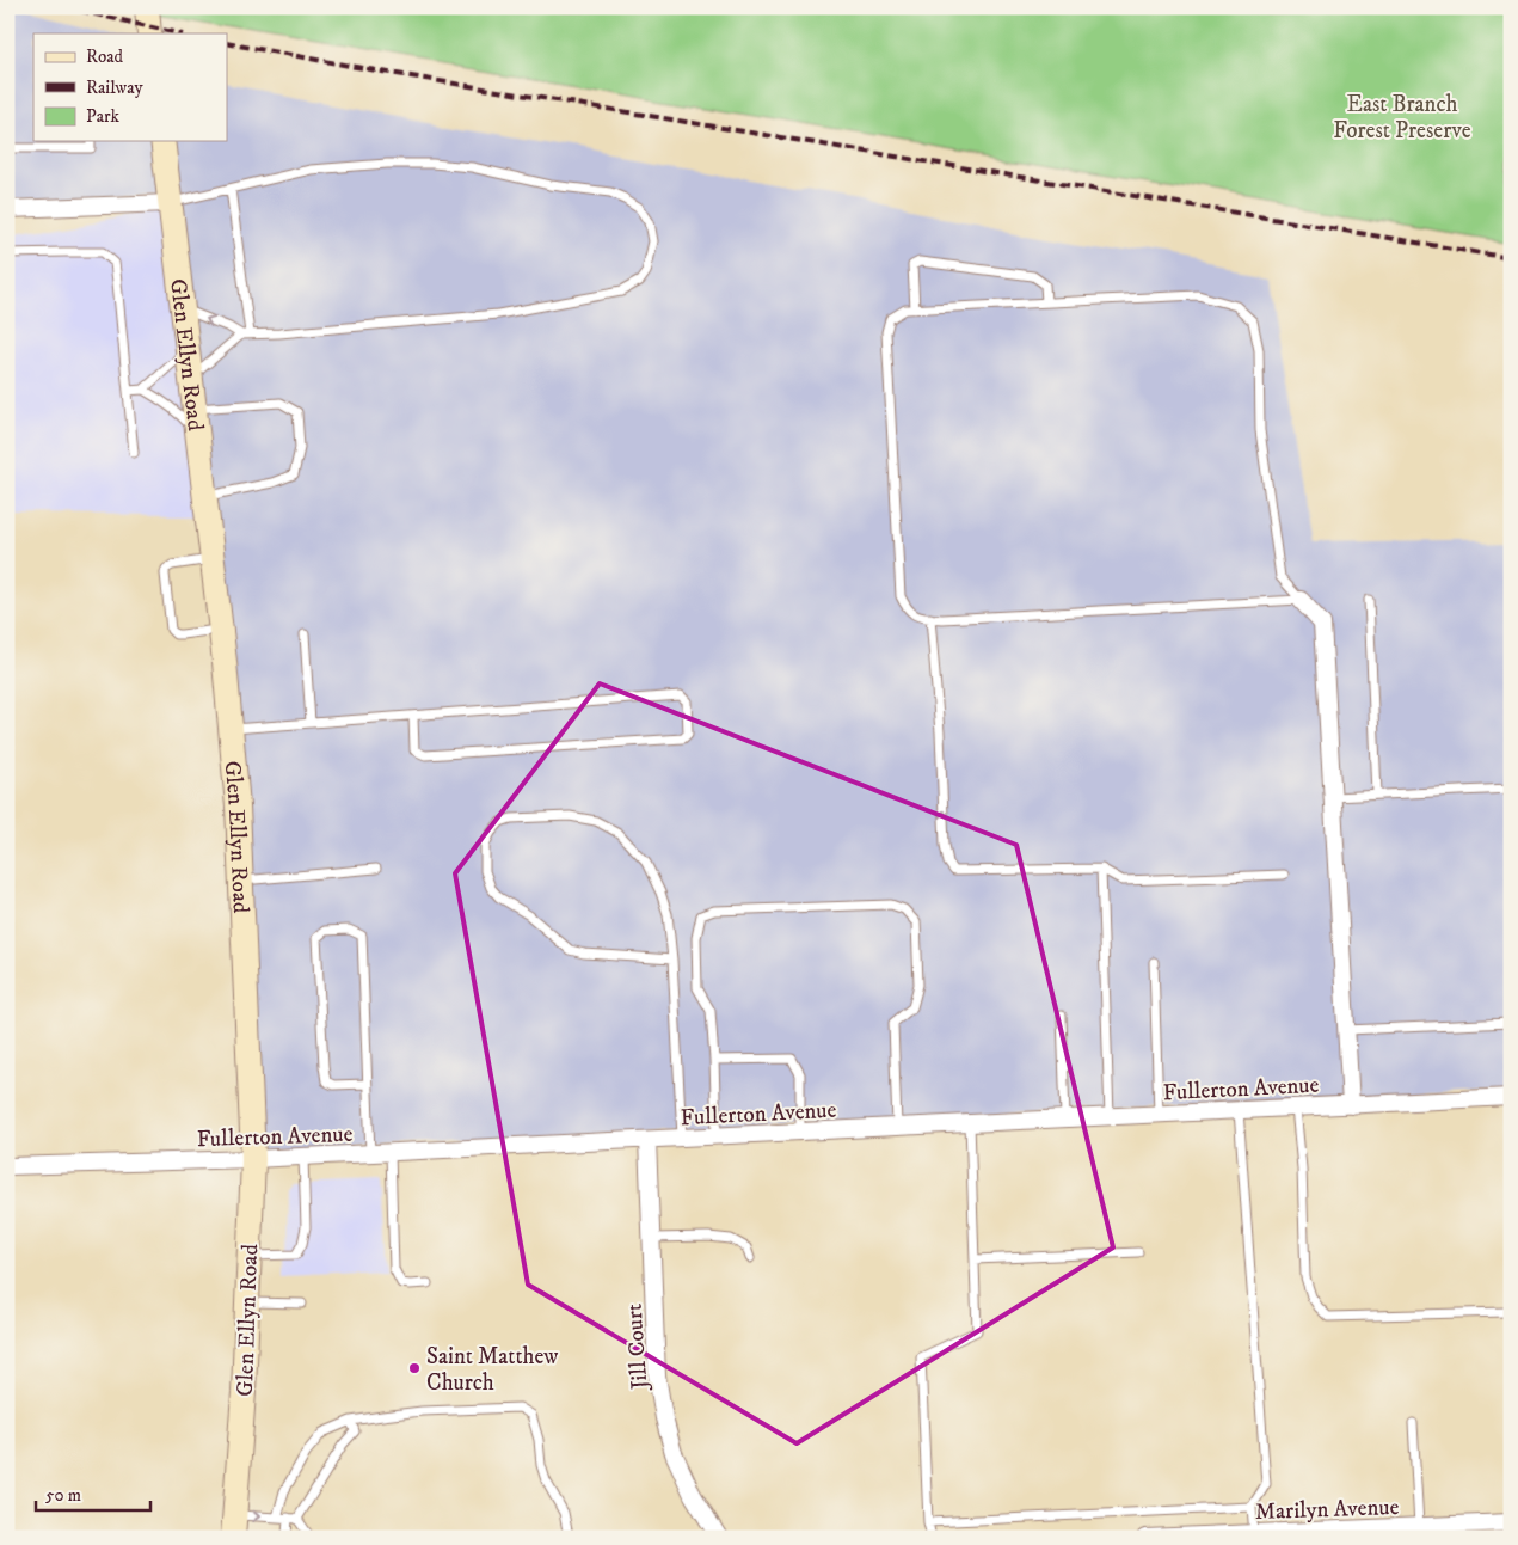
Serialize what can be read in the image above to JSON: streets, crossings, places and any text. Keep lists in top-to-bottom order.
{
  "streets": {
    "street": [
      "Glen Ellyn Road",
      "Fullerton Avenue",
      "Jill Court",
      "Marilyn Avenue"
    ]
  },
  "crossings": [
    ["Glen Ellyn Road", "Fullerton Avenue"],
    ["Fullerton Avenue", "Jill Court"]
  ],
  "parks": ["East Branch Forest Preserve"],
  "places": ["Saint Matthew Church"],
  "legend": ["Road", "Railway", "Park"],
  "scale_bar": "50 m"
}
